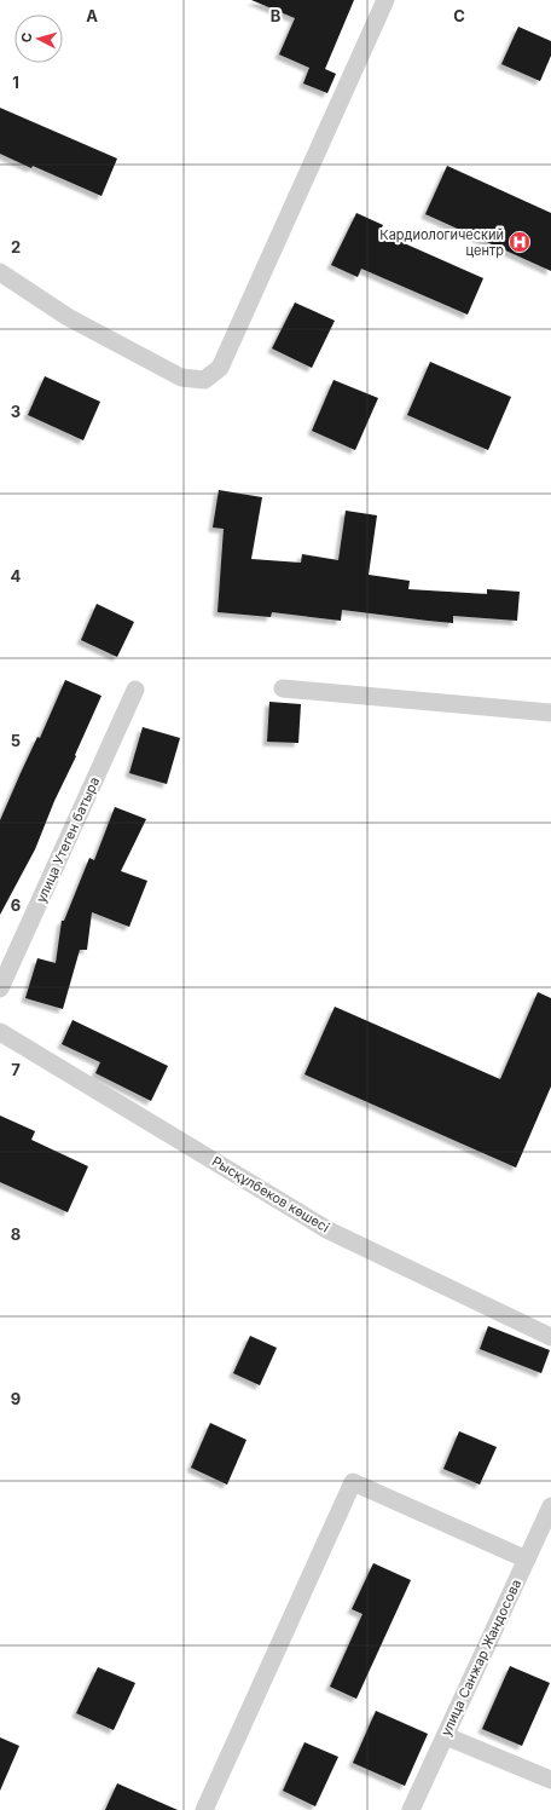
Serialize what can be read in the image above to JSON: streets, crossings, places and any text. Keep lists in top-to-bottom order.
{
  "streets": {
    "street": ["улица Утеген батыра", "Рысқұлбеков көшесі", "улица Санжар Жандосова"]
  },
  "places": {
    "hospital": ["Кардиологический центр"]
  },
  "north": "left",
  "grid": {
    "columns": ["A", "B", "C"],
    "rows": [
      "1",
      "2",
      "3",
      "4",
      "5",
      "6",
      "7",
      "8",
      "9"
    ]
  }
}
